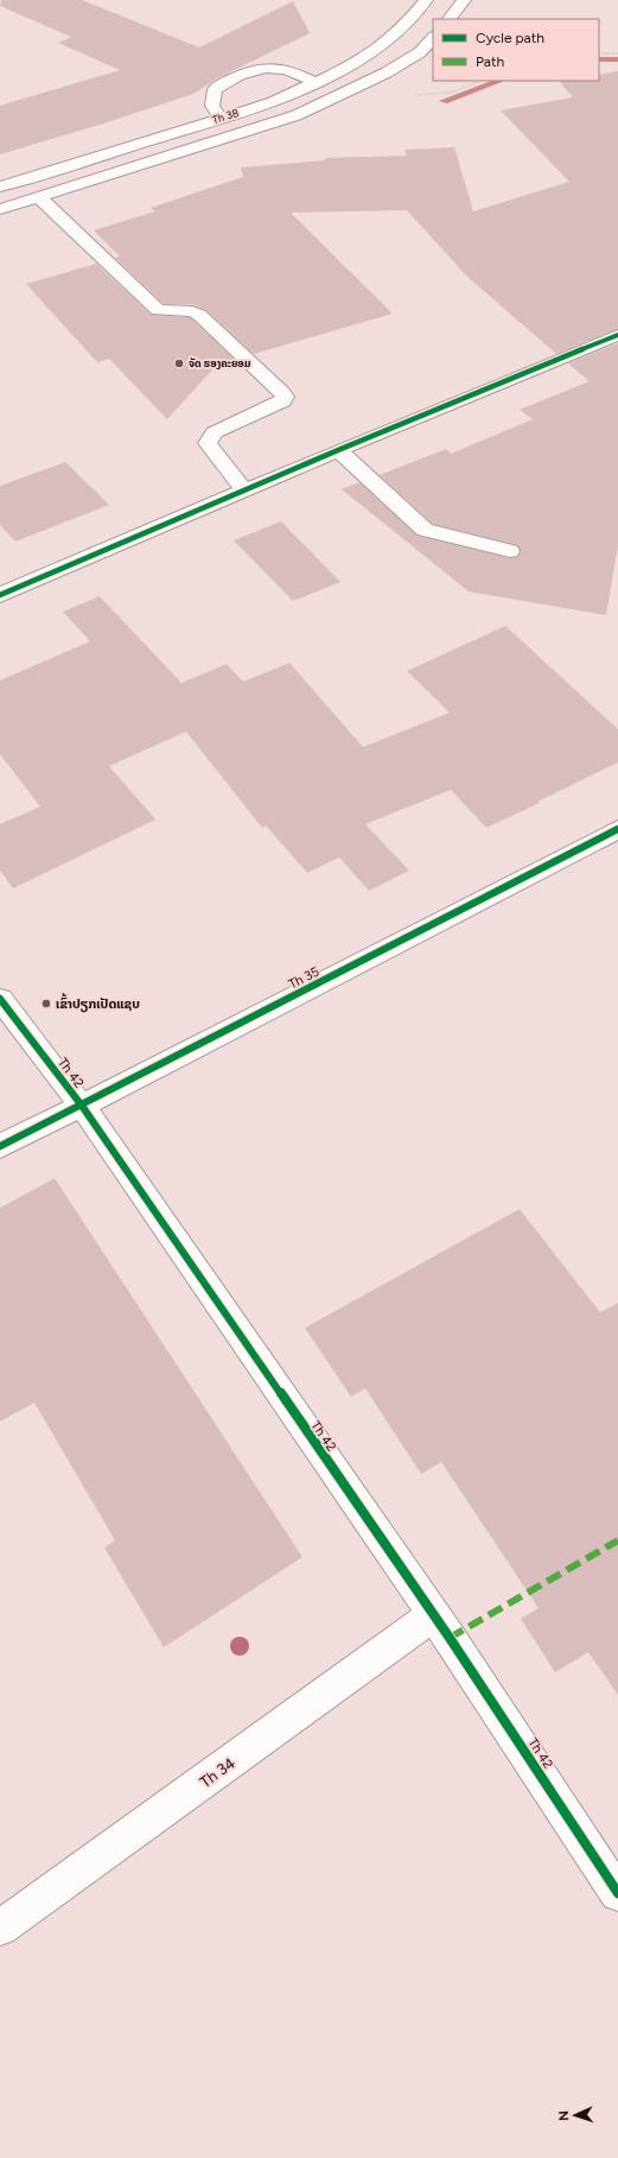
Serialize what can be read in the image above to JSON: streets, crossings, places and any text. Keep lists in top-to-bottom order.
{
  "streets": {
    "street": [
      "Th 38",
      "Th 35",
      "Th 42",
      "Th 34"
    ]
  },
  "crossings": [
    ["Th 35", "Th 42"],
    ["Th 42", "Th 34"]
  ],
  "places": ["ຈັດ ຮອງຄະຍອມ", "ເຂົ້າປຽກເປັດແຊບ"],
  "legend": ["Cycle path", "Path"],
  "north": "left"
}
